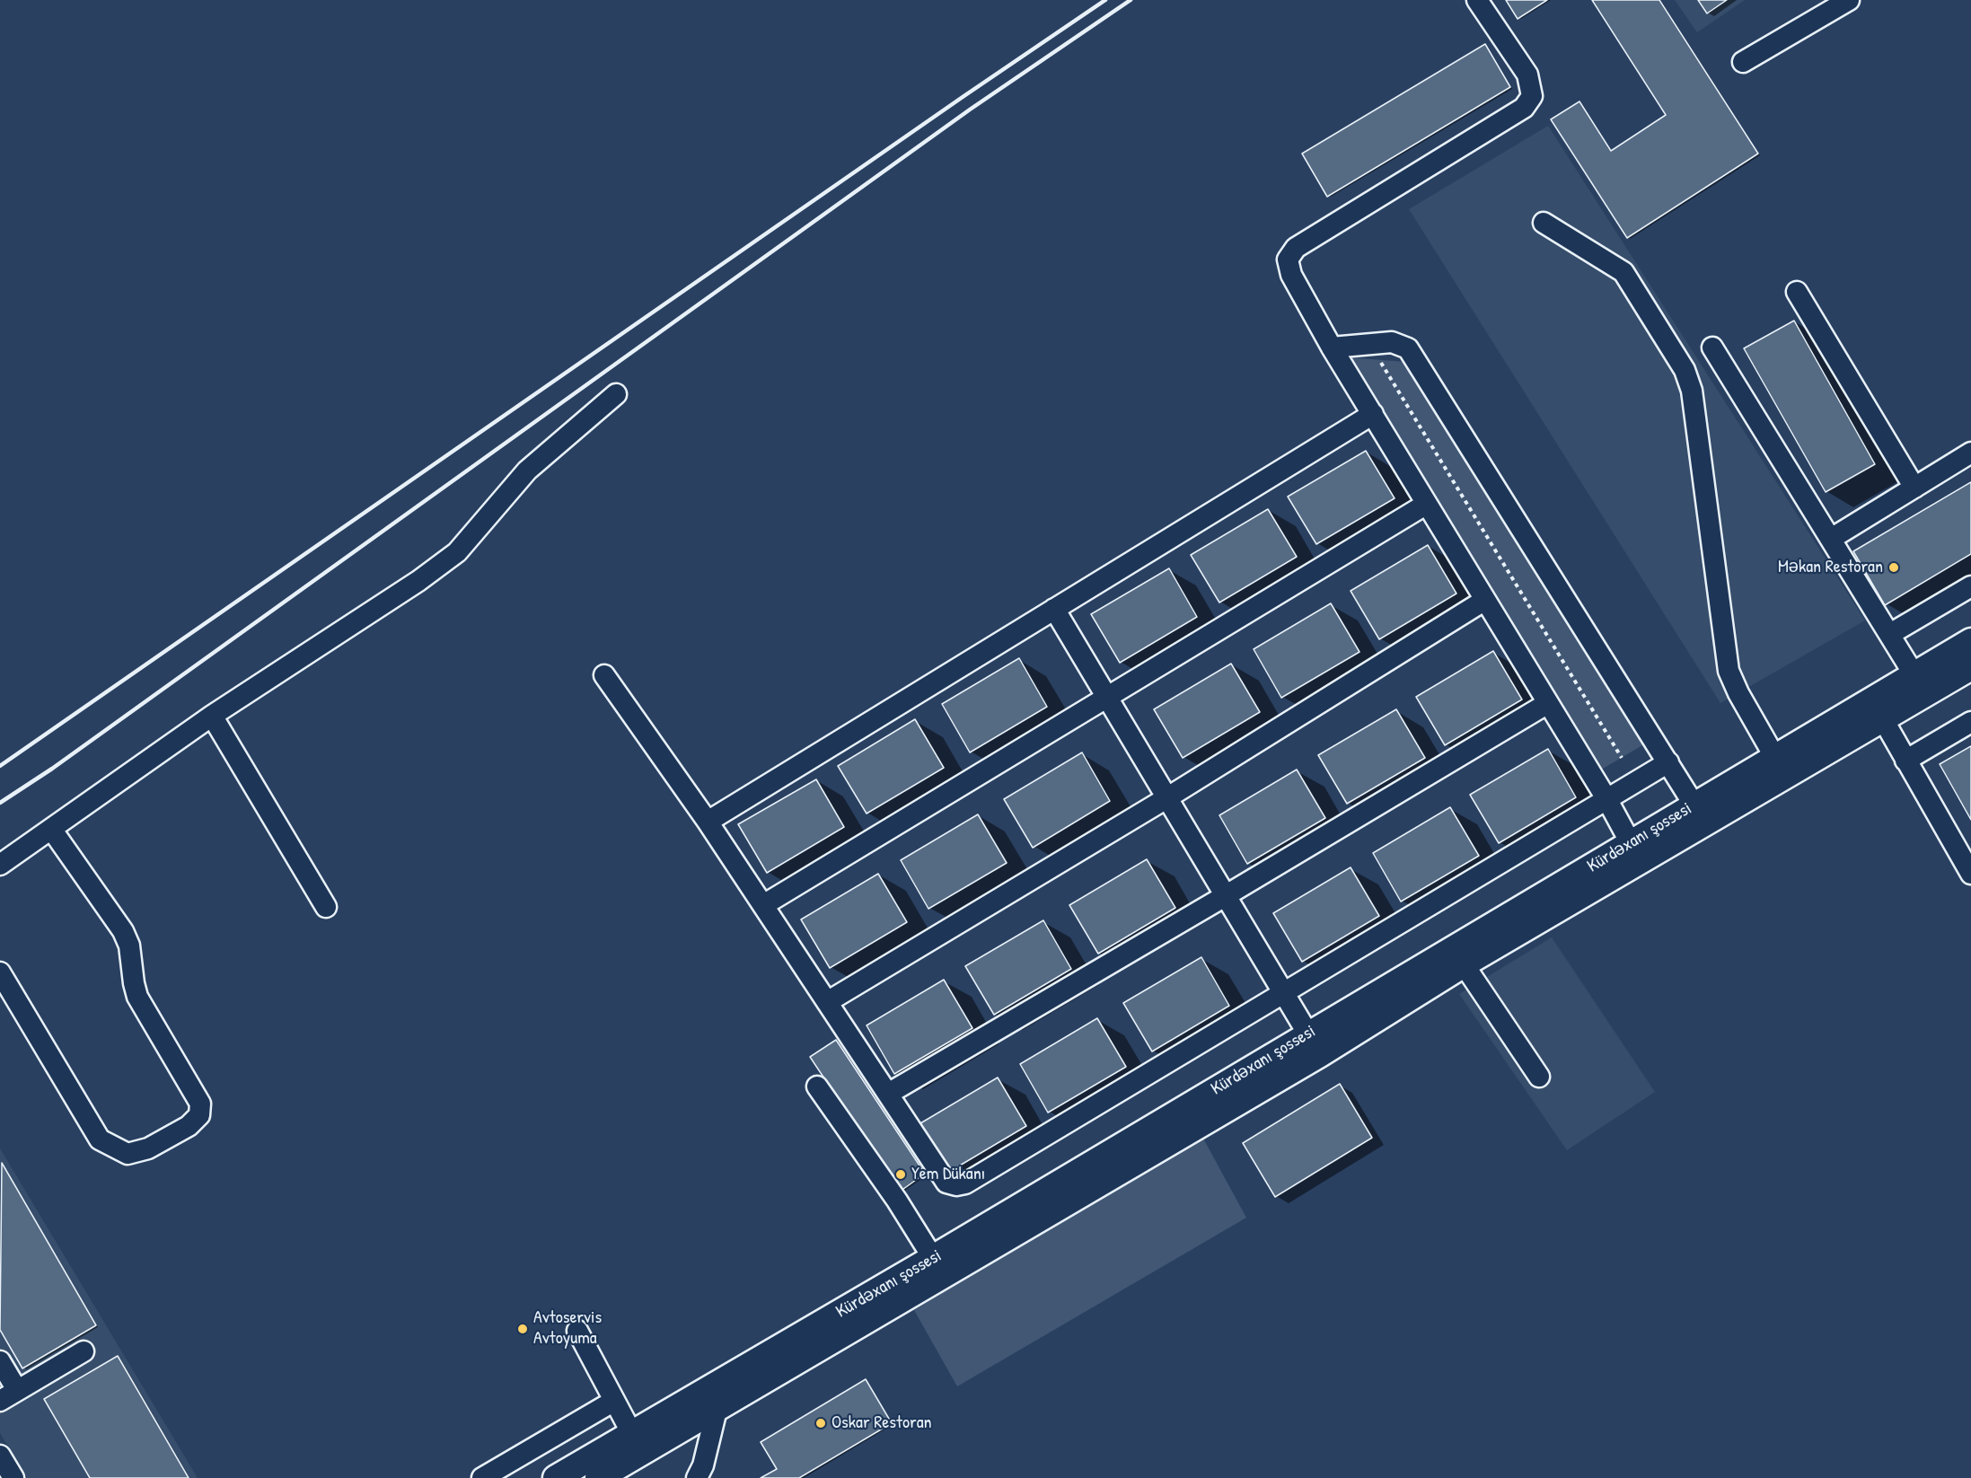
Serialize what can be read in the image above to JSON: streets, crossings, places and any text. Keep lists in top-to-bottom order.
{
  "streets": {
    "main road": ["Kürdəxanı şossesi"]
  },
  "places": [
    "Məkan Restoran",
    "Yem Dükanı",
    "Avtoservis Avtoyuma",
    "Oskar Restoran"
  ]
}
